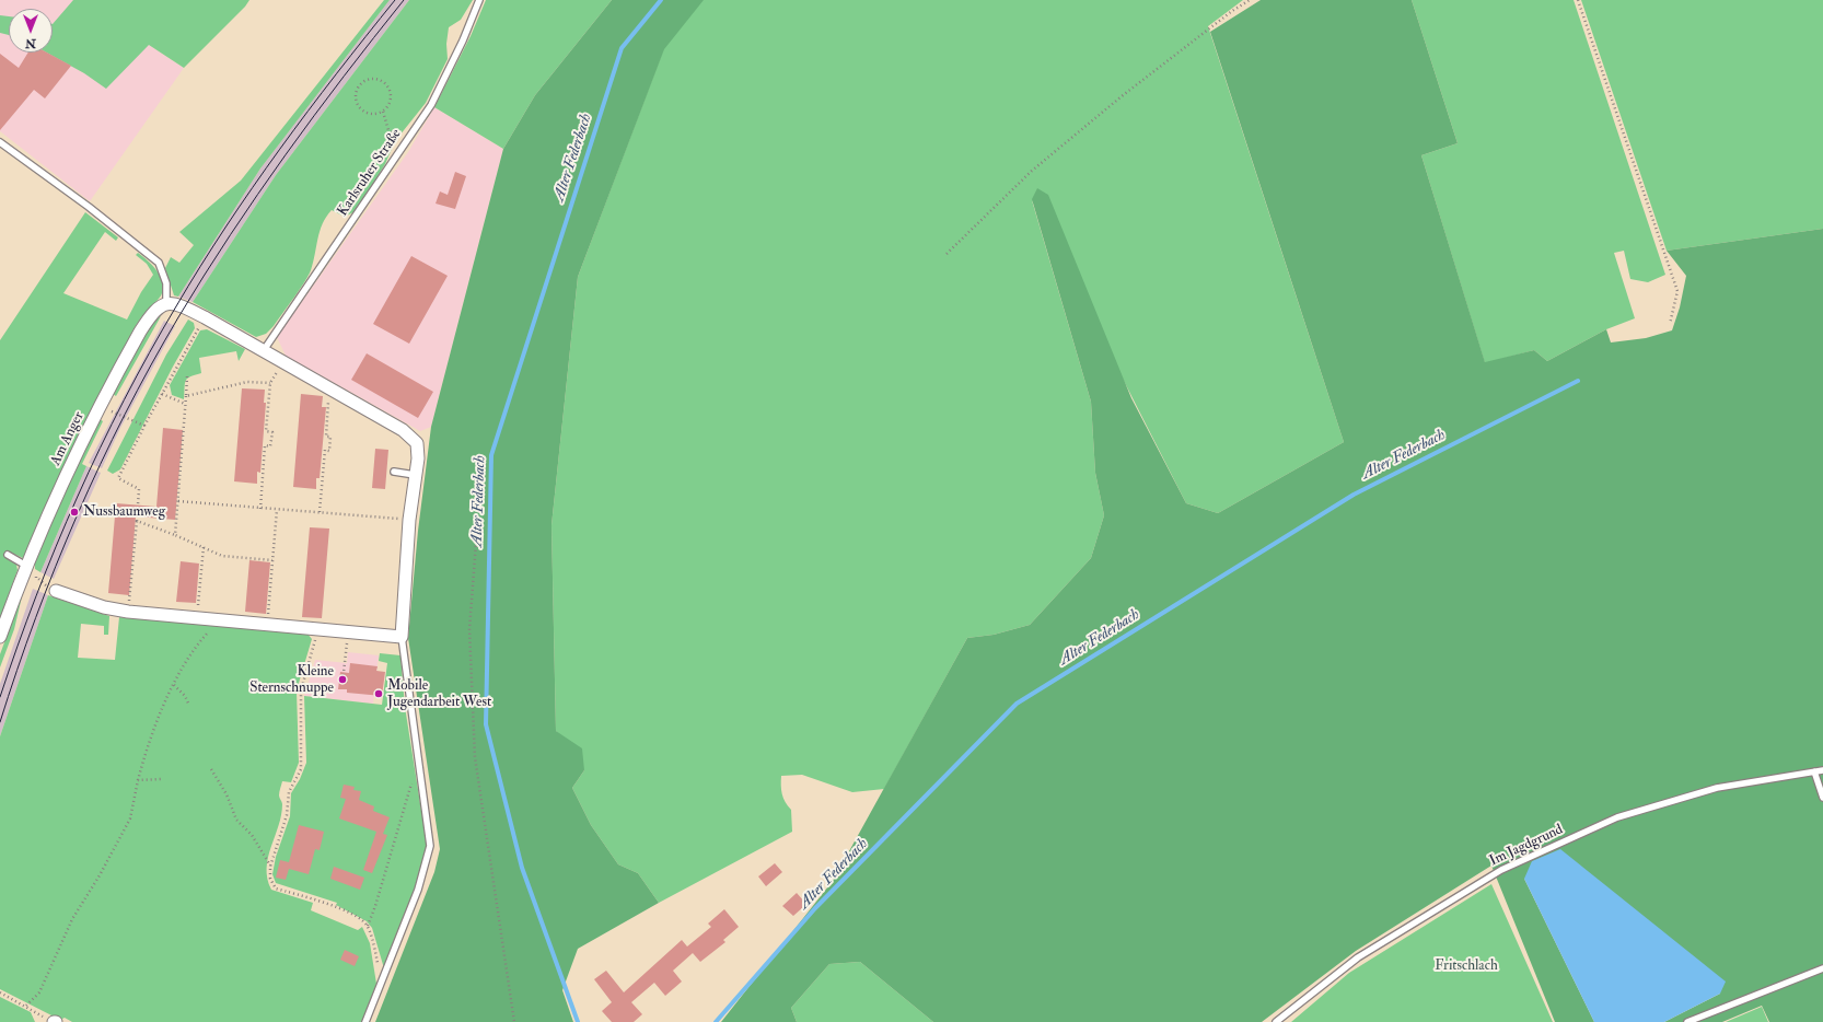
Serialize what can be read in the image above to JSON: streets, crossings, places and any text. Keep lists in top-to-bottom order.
{
  "streets": {
    "street": ["Am Anger"],
    "lane": ["Karlsruher Straße", "Im Jagdgrund"]
  },
  "water": ["Alter Federbach"],
  "parks": ["Fritschlach"],
  "places": ["Nussbaumweg", "Kleine Sternschnuppe", "Mobile Jugendarbeit West"],
  "north": "bottom"
}
